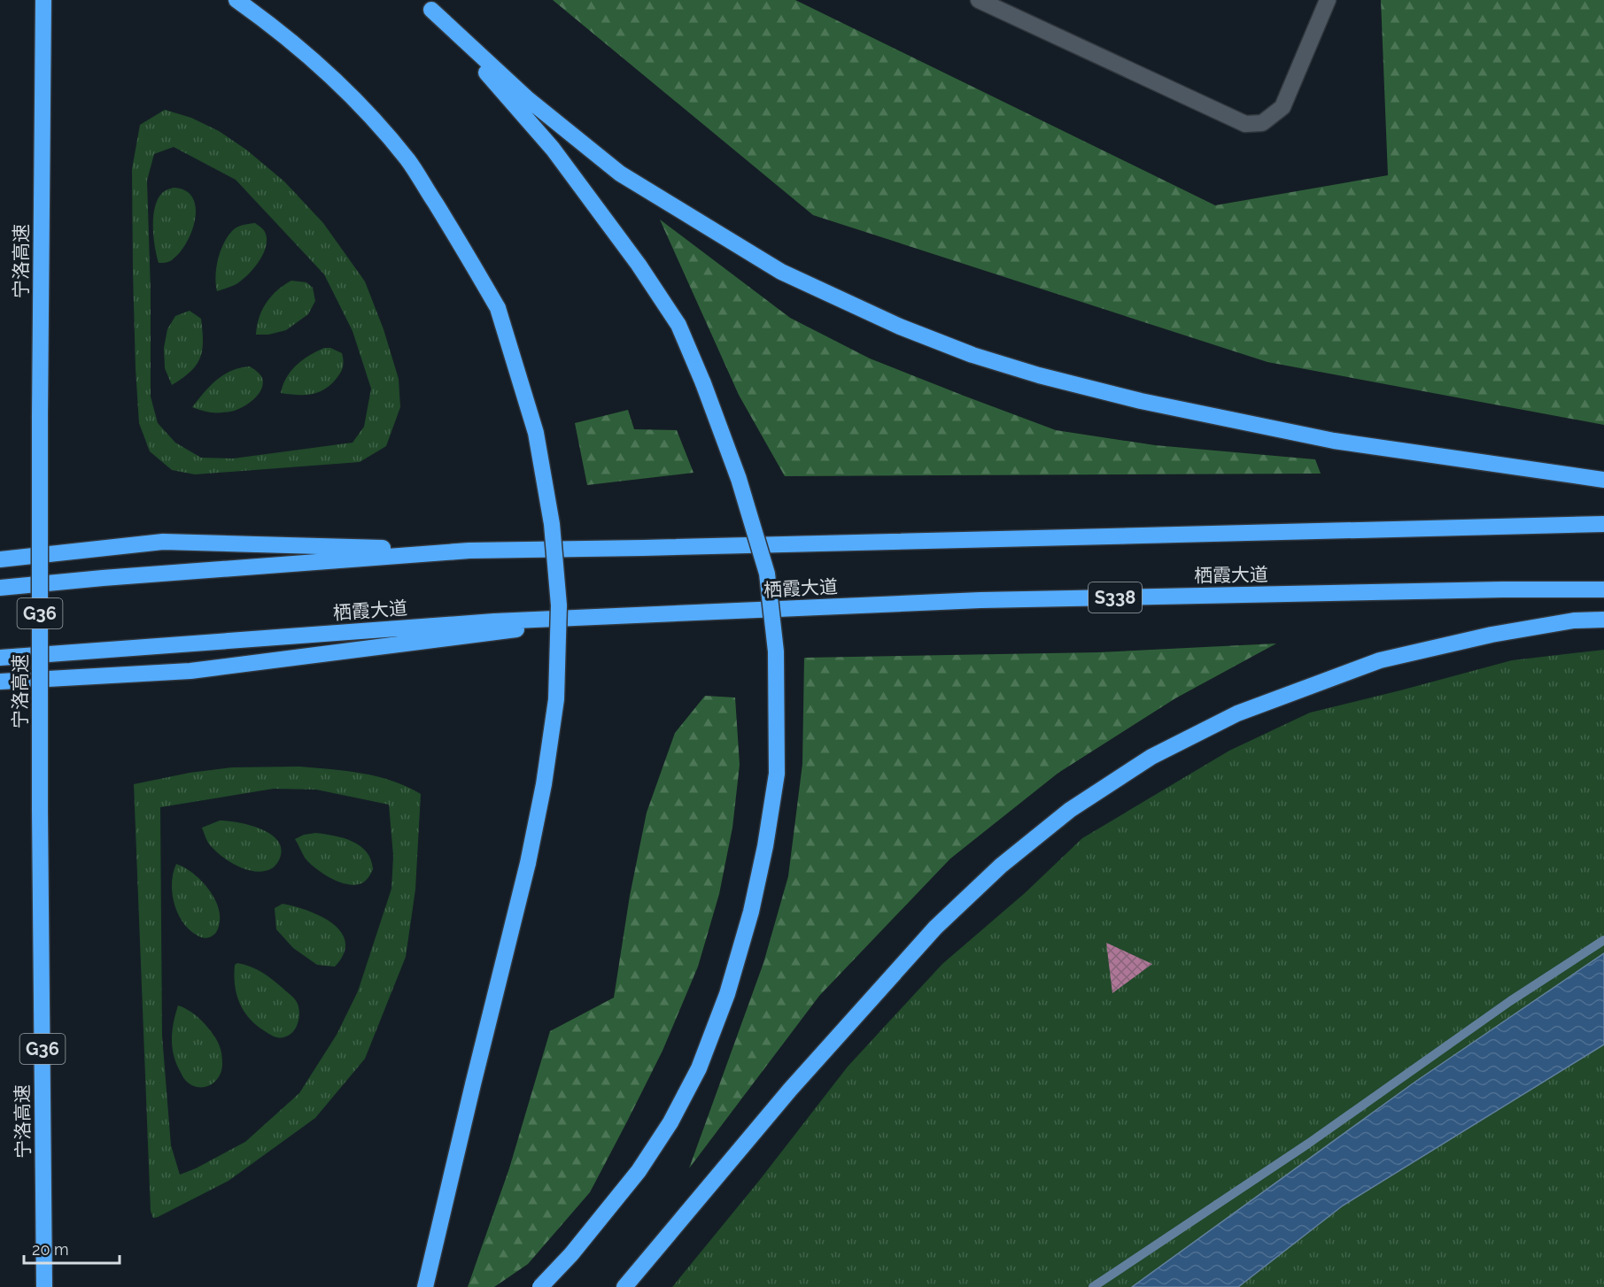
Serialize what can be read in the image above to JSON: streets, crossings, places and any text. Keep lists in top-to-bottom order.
{
  "streets": {
    "highway": [
      "宁洛高速",
      "栖霞大道",
      "S338",
      "G36"
    ]
  },
  "scale_bar": "20 m"
}
